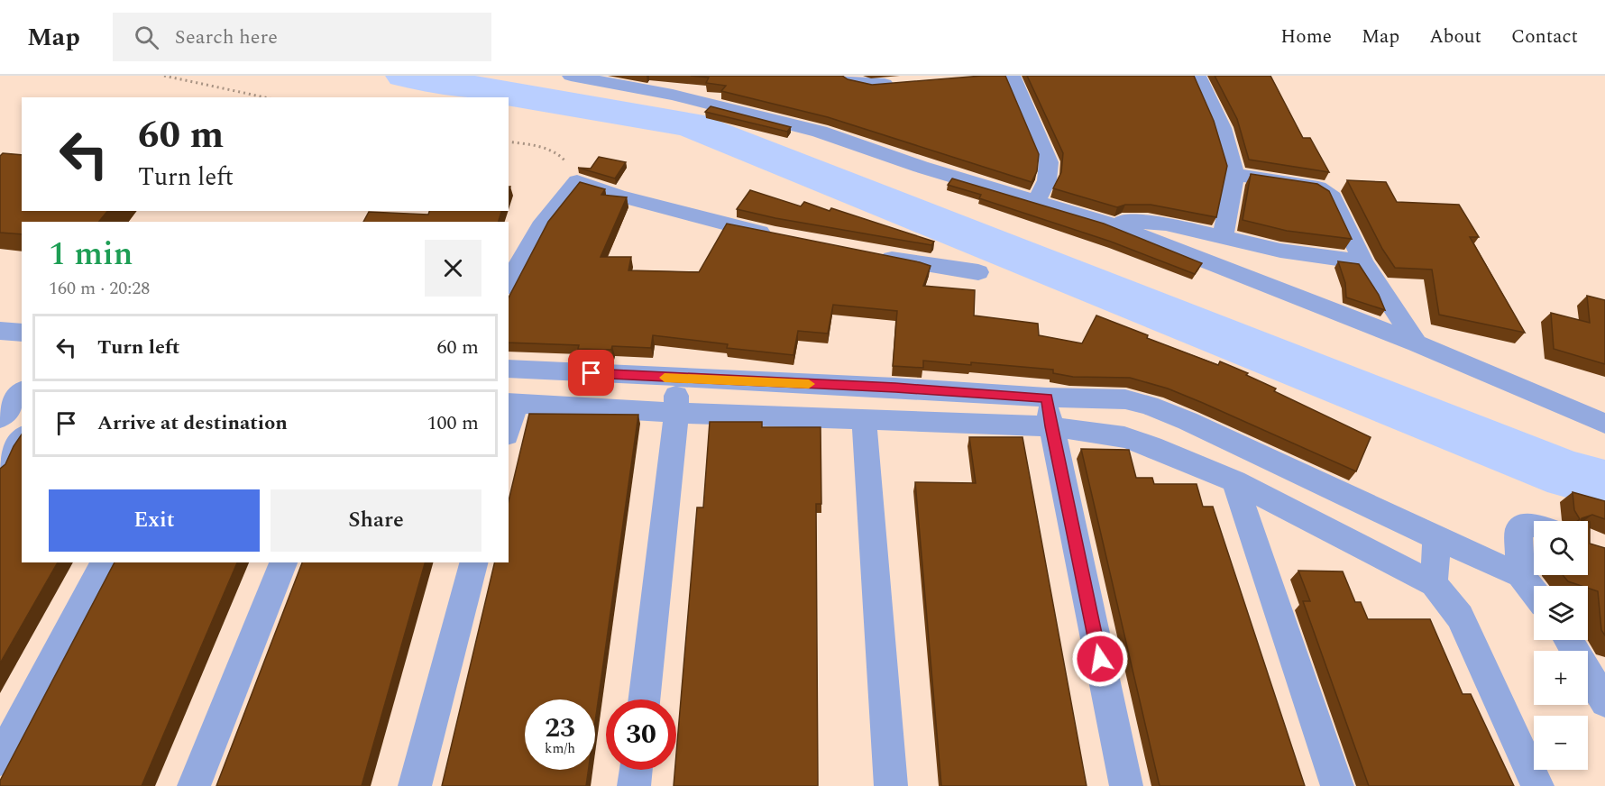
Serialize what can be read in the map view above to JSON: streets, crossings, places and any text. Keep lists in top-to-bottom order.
{
  "page": {
    "header": "Map",
    "search": "Search here",
    "nav": [
      "Home",
      "Map",
      "About",
      "Contact"
    ],
    "turn": ["60 m", "Turn left"],
    "heading": ["1 min", "160 m · 20:28"],
    "list": [
      {
        "name": "Turn left",
        "value": "60 m"
      },
      {
        "name": "Arrive at destination",
        "value": "100 m"
      }
    ],
    "buttons": ["Exit", "Share"],
    "map_buttons": ["+", "−"],
    "speed": "23 km/h",
    "limit": "30"
  }
}
